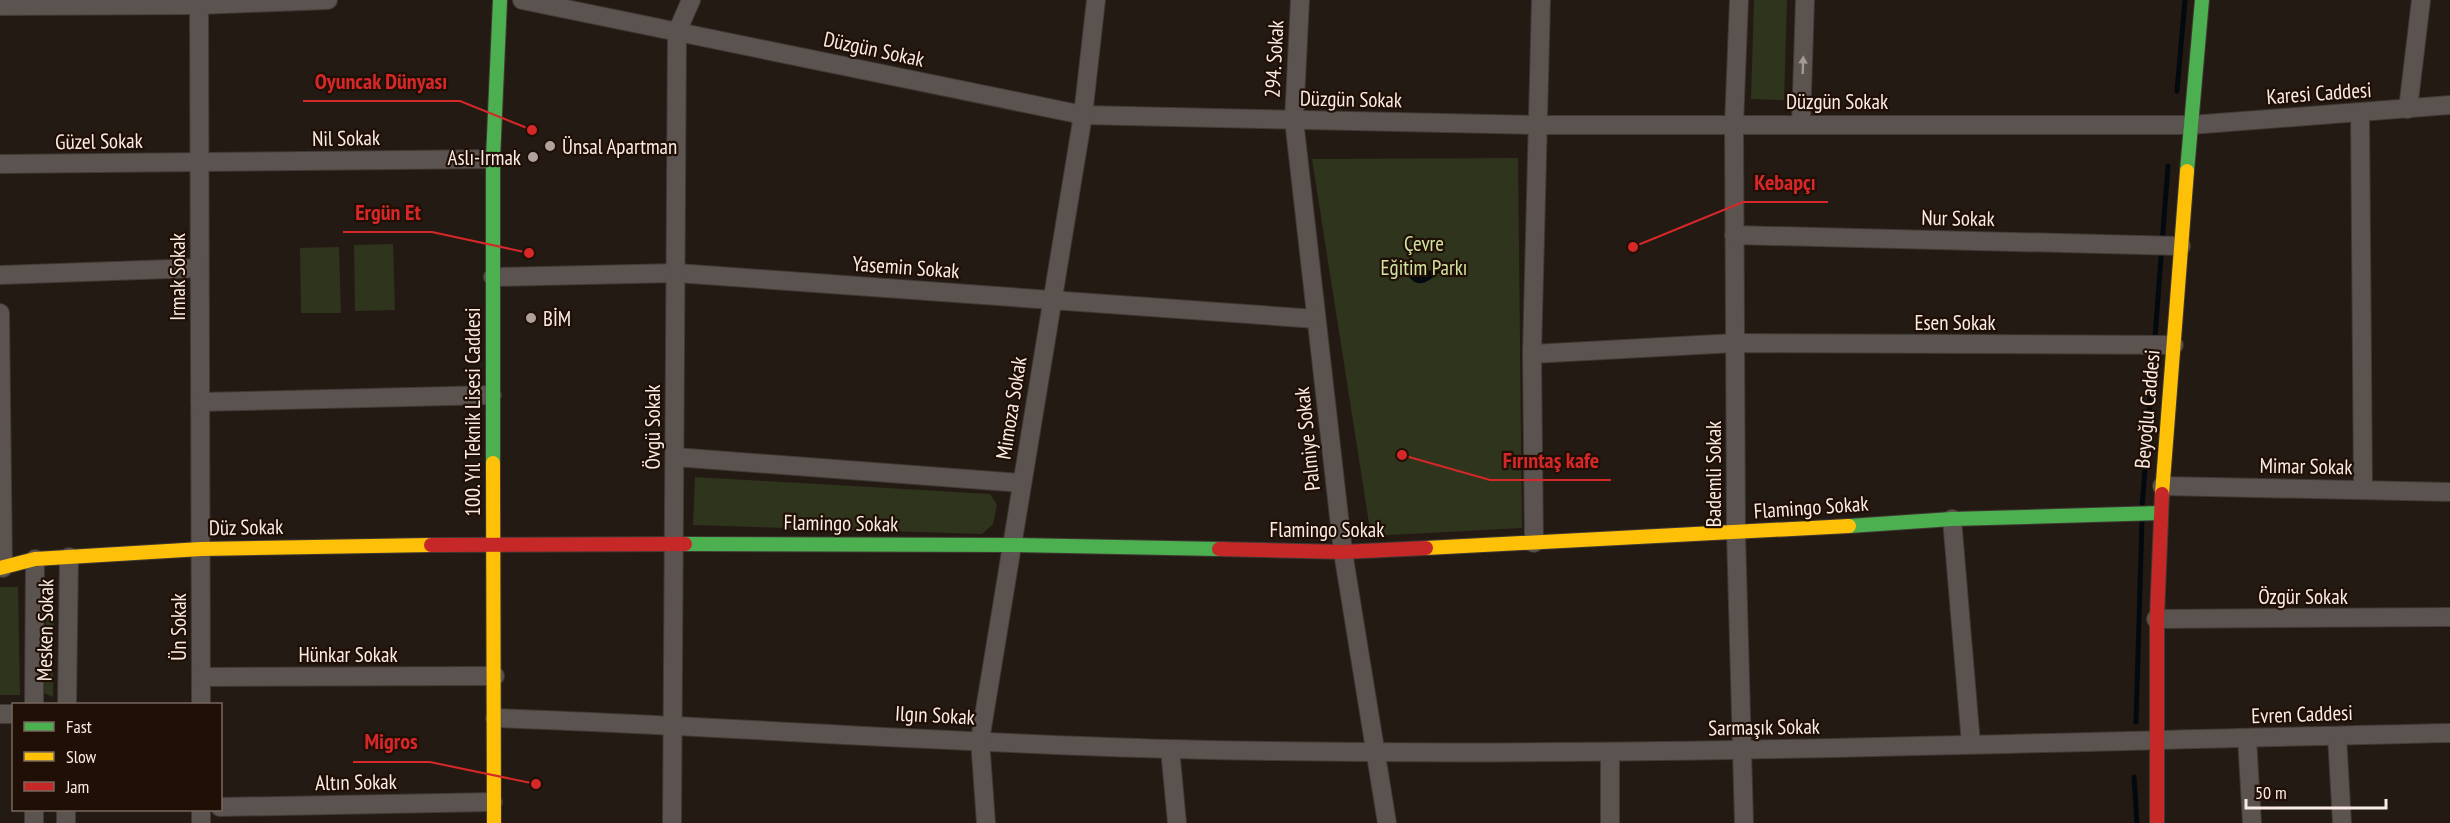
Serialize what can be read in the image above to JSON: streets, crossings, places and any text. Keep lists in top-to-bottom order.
{
  "streets": {
    "street": [
      "Düzgün Sokak",
      "294. Sokak",
      "Karesi Caddesi",
      "Nil Sokak",
      "Güzel Sokak",
      "Nur Sokak",
      "Yasemin Sokak",
      "Irmak Sokak",
      "Esen Sokak",
      "Mimoza Sokak",
      "Beyoğlu Caddesi",
      "100. Yıl Teknik Lisesi Caddesi",
      "Övgü Sokak",
      "Palmiye Sokak",
      "Mimar Sokak",
      "Bademli Sokak",
      "Flamingo Sokak",
      "Düz Sokak",
      "Özgür Sokak",
      "Ün Sokak",
      "Mesken Sokak",
      "Hünkar Sokak",
      "Evren Caddesi",
      "Ilgın Sokak",
      "Sarmaşık Sokak",
      "Altın Sokak"
    ]
  },
  "crossings": [
    ["Düzgün Sokak", "294. Sokak"],
    ["Düzgün Sokak", "Karesi Caddesi"],
    ["Düzgün Sokak", "Mimoza Sokak"],
    ["Düzgün Sokak", "Beyoğlu Caddesi"],
    ["Düzgün Sokak", "Övgü Sokak"],
    ["Düzgün Sokak", "Palmiye Sokak"],
    ["Düzgün Sokak", "Bademli Sokak"],
    ["294. Sokak", "Palmiye Sokak"],
    ["Karesi Caddesi", "Beyoğlu Caddesi"],
    ["Nil Sokak", "Güzel Sokak"],
    ["Nil Sokak", "Irmak Sokak"],
    ["Nil Sokak", "100. Yıl Teknik Lisesi Caddesi"],
    ["Güzel Sokak", "Irmak Sokak"],
    ["Nur Sokak", "Beyoğlu Caddesi"],
    ["Nur Sokak", "Bademli Sokak"],
    ["Yasemin Sokak", "Mimoza Sokak"],
    ["Yasemin Sokak", "100. Yıl Teknik Lisesi Caddesi"],
    ["Yasemin Sokak", "Övgü Sokak"],
    ["Yasemin Sokak", "Palmiye Sokak"],
    ["Irmak Sokak", "Düz Sokak"],
    ["Irmak Sokak", "Ün Sokak"],
    ["Esen Sokak", "Beyoğlu Caddesi"],
    ["Esen Sokak", "Bademli Sokak"],
    ["Mimoza Sokak", "Flamingo Sokak"],
    ["Mimoza Sokak", "Ilgın Sokak"],
    ["Beyoğlu Caddesi", "Mimar Sokak"],
    ["Beyoğlu Caddesi", "Flamingo Sokak"],
    ["Beyoğlu Caddesi", "Özgür Sokak"],
    ["Beyoğlu Caddesi", "Evren Caddesi"],
    ["Beyoğlu Caddesi", "Sarmaşık Sokak"],
    ["100. Yıl Teknik Lisesi Caddesi", "Flamingo Sokak"],
    ["100. Yıl Teknik Lisesi Caddesi", "Düz Sokak"],
    ["100. Yıl Teknik Lisesi Caddesi", "Hünkar Sokak"],
    ["100. Yıl Teknik Lisesi Caddesi", "Ilgın Sokak"],
    ["100. Yıl Teknik Lisesi Caddesi", "Altın Sokak"],
    ["Övgü Sokak", "Flamingo Sokak"],
    ["Övgü Sokak", "Ilgın Sokak"],
    ["Palmiye Sokak", "Flamingo Sokak"],
    ["Palmiye Sokak", "Ilgın Sokak"],
    ["Palmiye Sokak", "Sarmaşık Sokak"],
    ["Bademli Sokak", "Flamingo Sokak"],
    ["Bademli Sokak", "Sarmaşık Sokak"],
    ["Flamingo Sokak", "Düz Sokak"],
    ["Düz Sokak", "Ün Sokak"],
    ["Düz Sokak", "Mesken Sokak"],
    ["Ün Sokak", "Hünkar Sokak"],
    ["Evren Caddesi", "Sarmaşık Sokak"],
    ["Ilgın Sokak", "Sarmaşık Sokak"]
  ],
  "parks": ["Çevre Eğitim Parkı"],
  "places": [
    "Oyuncak Dünyası",
    "Ünsal Apartman",
    "Aslı-Irmak",
    "Kebapçı",
    "Ergün Et",
    "BİM",
    "Fırıntaş kafe",
    "Migros"
  ],
  "legend": ["Fast", "Slow", "Jam"],
  "scale_bar": "50 m"
}
